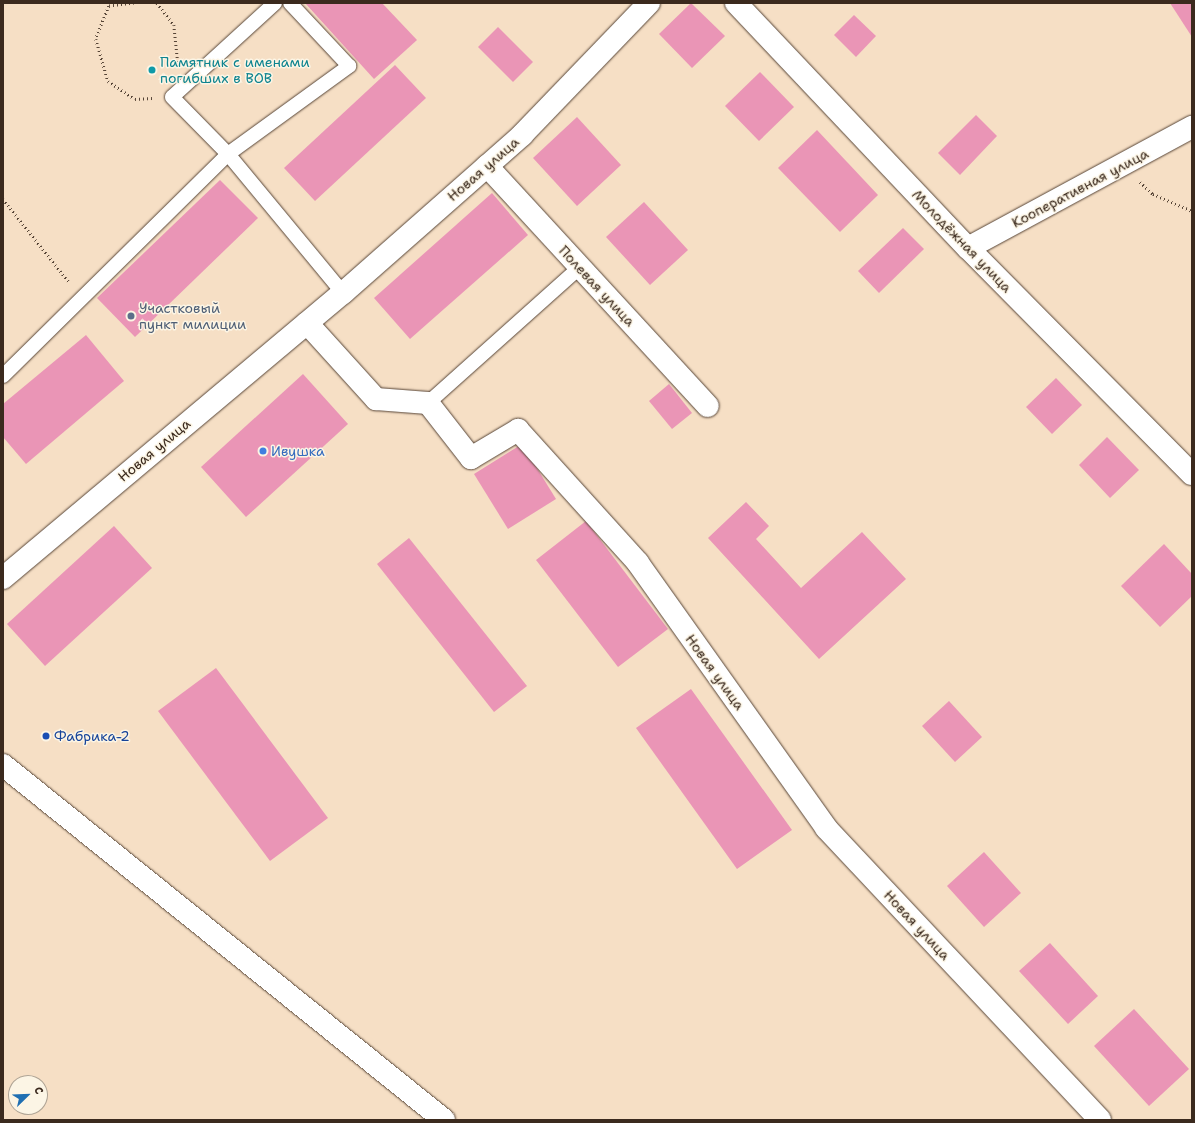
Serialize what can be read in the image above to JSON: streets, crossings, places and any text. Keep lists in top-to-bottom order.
{
  "streets": {
    "street": [
      "Новая улица",
      "Кооперативная улица",
      "Молодёжная улица",
      "Полевая улица"
    ]
  },
  "crossings": [
    ["Новая улица", "Полевая улица"],
    ["Кооперативная улица", "Молодёжная улица"]
  ],
  "places": [
    "Памятник с именами погибших в ВОВ",
    "Участковый пункт милиции",
    "Ивушка",
    "Фабрика-2"
  ],
  "north": "top right"
}
